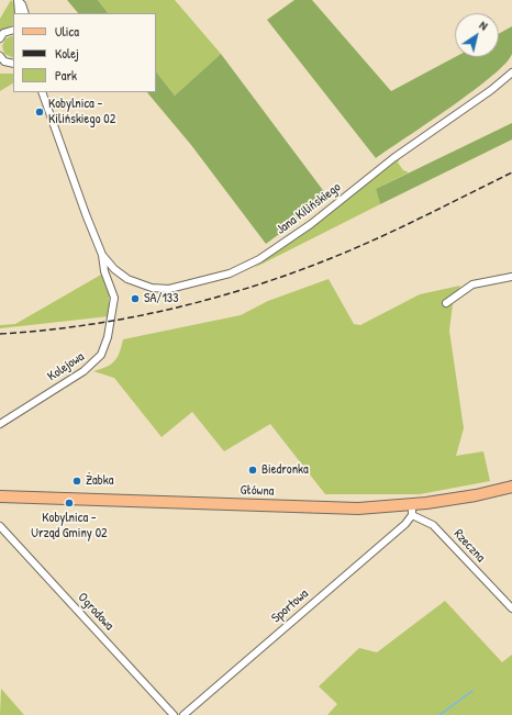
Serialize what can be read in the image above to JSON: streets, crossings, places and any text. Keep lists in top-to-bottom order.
{
  "streets": {
    "main road": ["Główna"],
    "street": [
      "Jana Kilińskiego",
      "Kolejowa",
      "Rzeczna",
      "Sportowa",
      "Ogrodowa"
    ]
  },
  "crossings": [
    ["Jana Kilińskiego", "Kolejowa"],
    ["Główna", "Rzeczna"],
    ["Główna", "Sportowa"],
    ["Rzeczna", "Sportowa"]
  ],
  "places": [
    "Kobylnica - Kilińskiego 02",
    "SA/133",
    "Biedronka",
    "Żabka",
    "Kobylnica - Urząd Gminy 02"
  ],
  "legend": ["Ulica", "Kolej", "Park"],
  "north": "top right"
}
